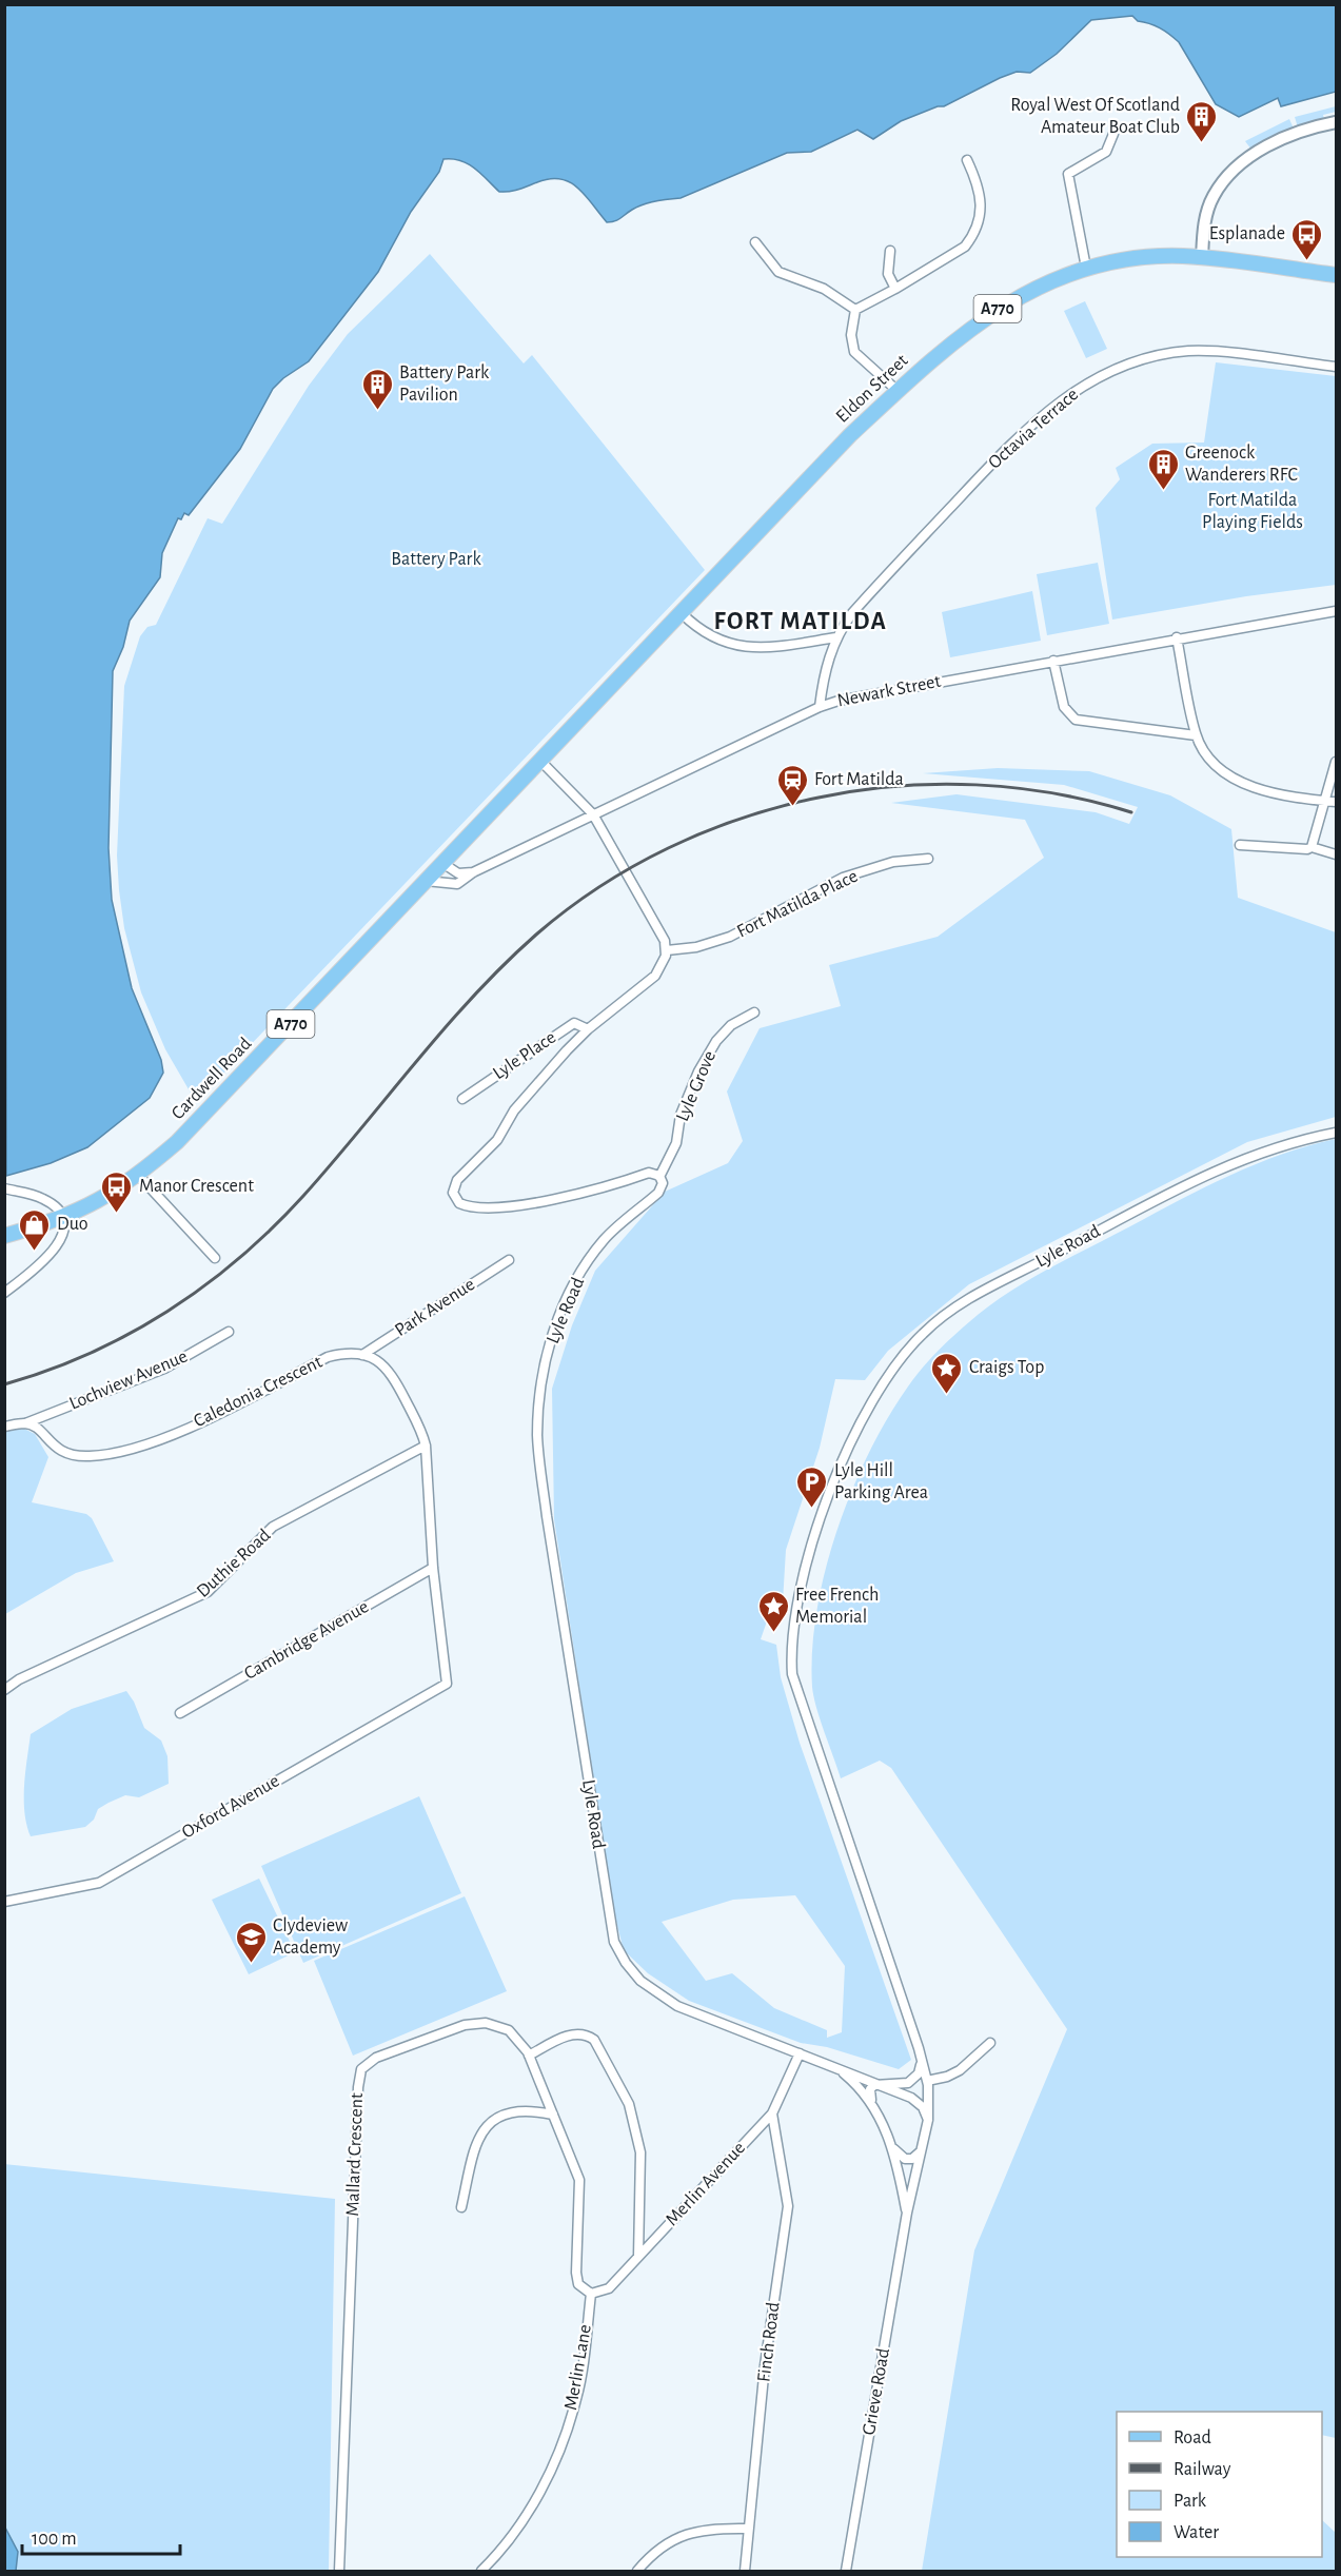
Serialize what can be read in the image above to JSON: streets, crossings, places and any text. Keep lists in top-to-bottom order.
{
  "streets": {
    "main road": ["A770", "Eldon Street", "Cardwell Road"],
    "street": [
      "Octavia Terrace",
      "Newark Street",
      "Fort Matilda Place",
      "Lyle Place",
      "Lyle Grove",
      "Lyle Road",
      "Park Avenue",
      "Lochview Avenue",
      "Caledonia Crescent",
      "Duthie Road",
      "Cambridge Avenue",
      "Oxford Avenue",
      "Mallard Crescent",
      "Merlin Avenue",
      "Finch Road",
      "Merlin Lane",
      "Grieve Road"
    ]
  },
  "crossings": [
    ["Eldon Street", "Cardwell Road"],
    ["Octavia Terrace", "Newark Street"],
    ["Newark Street", "Cardwell Road"],
    ["Lyle Grove", "Lyle Road"],
    ["Lyle Road", "Merlin Avenue"],
    ["Lyle Road", "Grieve Road"],
    ["Park Avenue", "Caledonia Crescent"],
    ["Lochview Avenue", "Caledonia Crescent"],
    ["Cambridge Avenue", "Oxford Avenue"],
    ["Mallard Crescent", "Merlin Avenue"],
    ["Mallard Crescent", "Merlin Lane"],
    ["Merlin Avenue", "Finch Road"],
    ["Merlin Avenue", "Merlin Lane"]
  ],
  "districts": ["FORT MATILDA"],
  "parks": ["Fort Matilda Playing Fields", "Battery Park"],
  "places": {
    "building": ["Royal West Of Scotland Amateur Boat Club", "Battery Park Pavilion", "Greenock Wanderers RFC"],
    "bus stop": ["Esplanade", "Manor Crescent"],
    "station": ["Fort Matilda"],
    "shop": ["Duo"],
    "place": ["Craigs Top", "Free French Memorial"],
    "parking": ["Lyle Hill Parking Area"],
    "school or university": ["Clydeview Academy"]
  },
  "legend": [
    "Road",
    "Railway",
    "Park",
    "Water"
  ],
  "scale_bar": "100 m"
}
